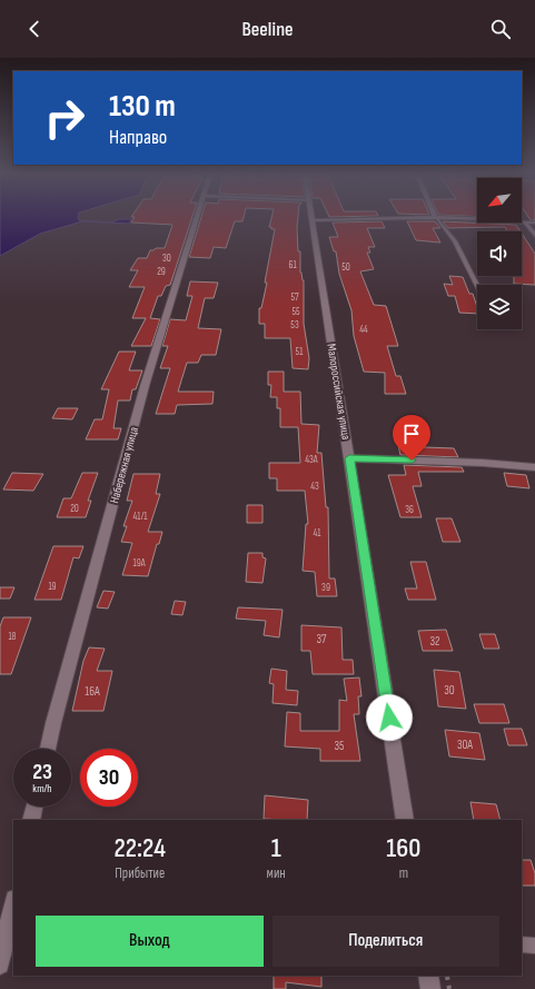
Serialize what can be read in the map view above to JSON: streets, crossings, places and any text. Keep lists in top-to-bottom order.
{
  "streets": {
    "street": ["Малороссийская улица", "Набережная улица"]
  },
  "house_numbers": [
    "30",
    "61",
    "50",
    "29",
    "57",
    "55",
    "53",
    "44",
    "51",
    "43А",
    "43",
    "20",
    "36",
    "41/1",
    "41",
    "19А",
    "19",
    "39",
    "18",
    "37",
    "32",
    "30",
    "16А",
    "30А",
    "35"
  ],
  "north": "bottom left",
  "page": {
    "header": "Beeline",
    "turn": ["130 m", "Направо"],
    "speed": "23 km/h",
    "limit": "30",
    "eta": [
      "22:24",
      "Прибытие",
      "1",
      "мин",
      "160",
      "m"
    ],
    "buttons": ["Выход", "Поделиться"]
  }
}
